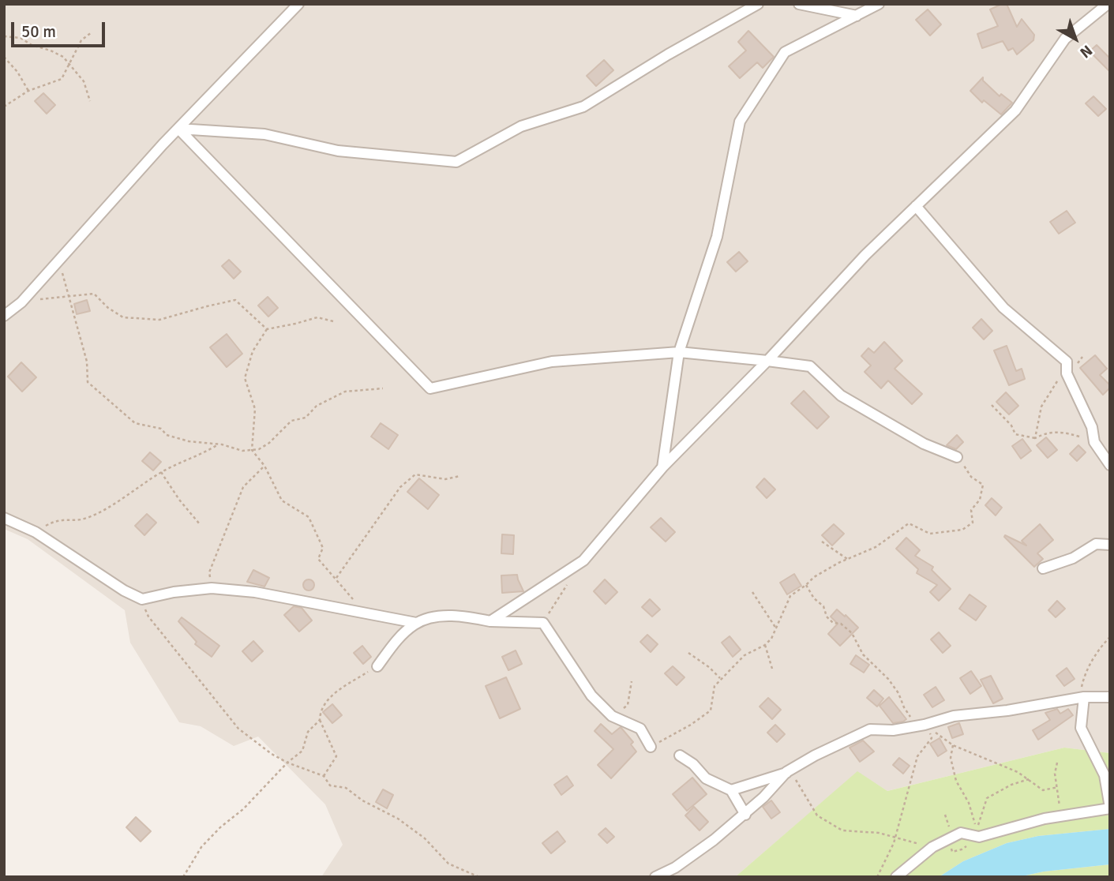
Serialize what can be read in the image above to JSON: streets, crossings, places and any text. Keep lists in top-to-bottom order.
{
  "scale_bar": "50 m",
  "north": "bottom right"
}
